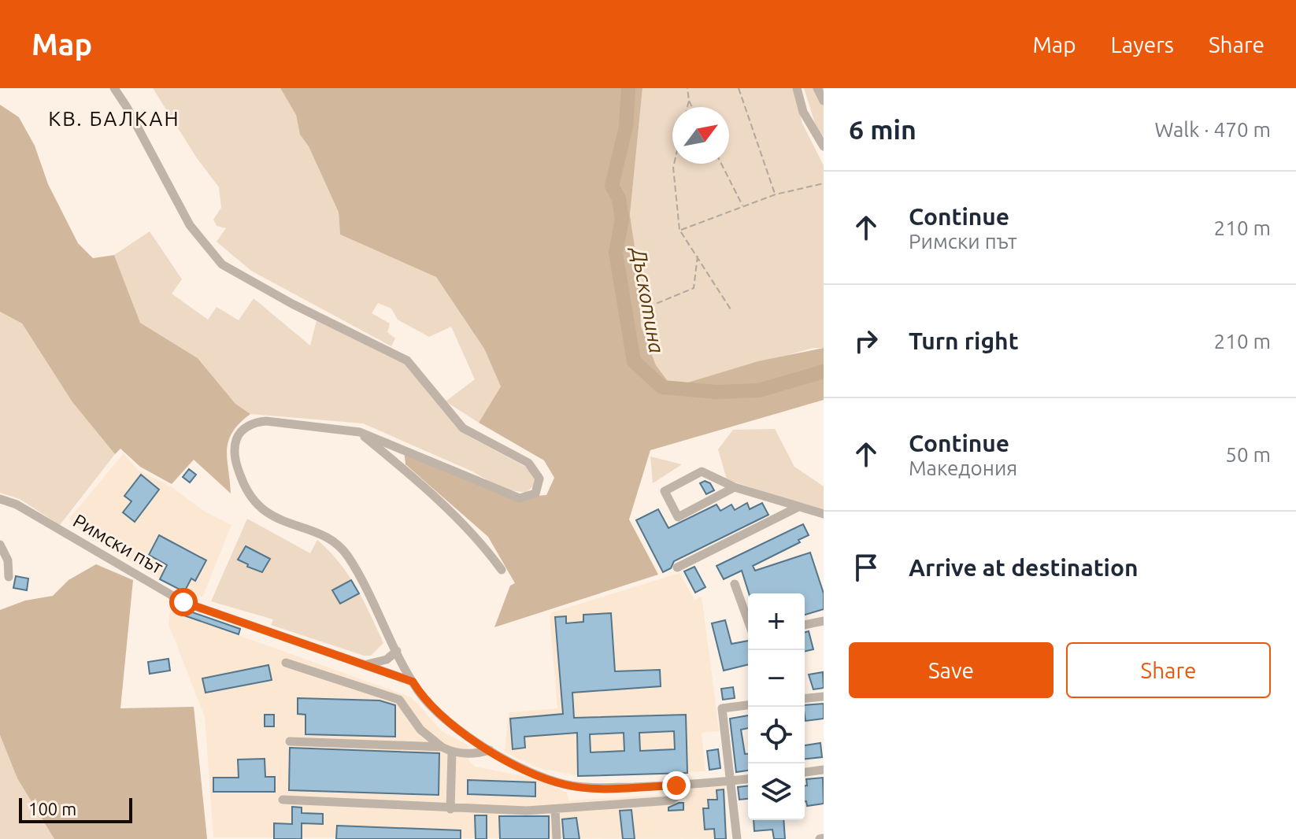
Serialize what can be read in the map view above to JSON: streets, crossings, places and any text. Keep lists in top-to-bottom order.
{
  "streets": {
    "street": ["Римски път"]
  },
  "districts": ["КВ. БАЛКАН"],
  "water": ["Дъскотина"],
  "scale_bar": "100 m",
  "north": "top right",
  "page": {
    "header": "Map",
    "nav": ["Map", "Layers", "Share"],
    "heading": ["6 min", "Walk · 470 m"],
    "list": [
      ["Continue", "Римски път", "210 m"],
      ["Turn right", "210 m"],
      ["Continue", "Македония", "50 m"],
      "Arrive at destination"
    ],
    "map_buttons": ["+", "−"],
    "buttons": ["Save", "Share"],
    "scale": "100 m"
  }
}
